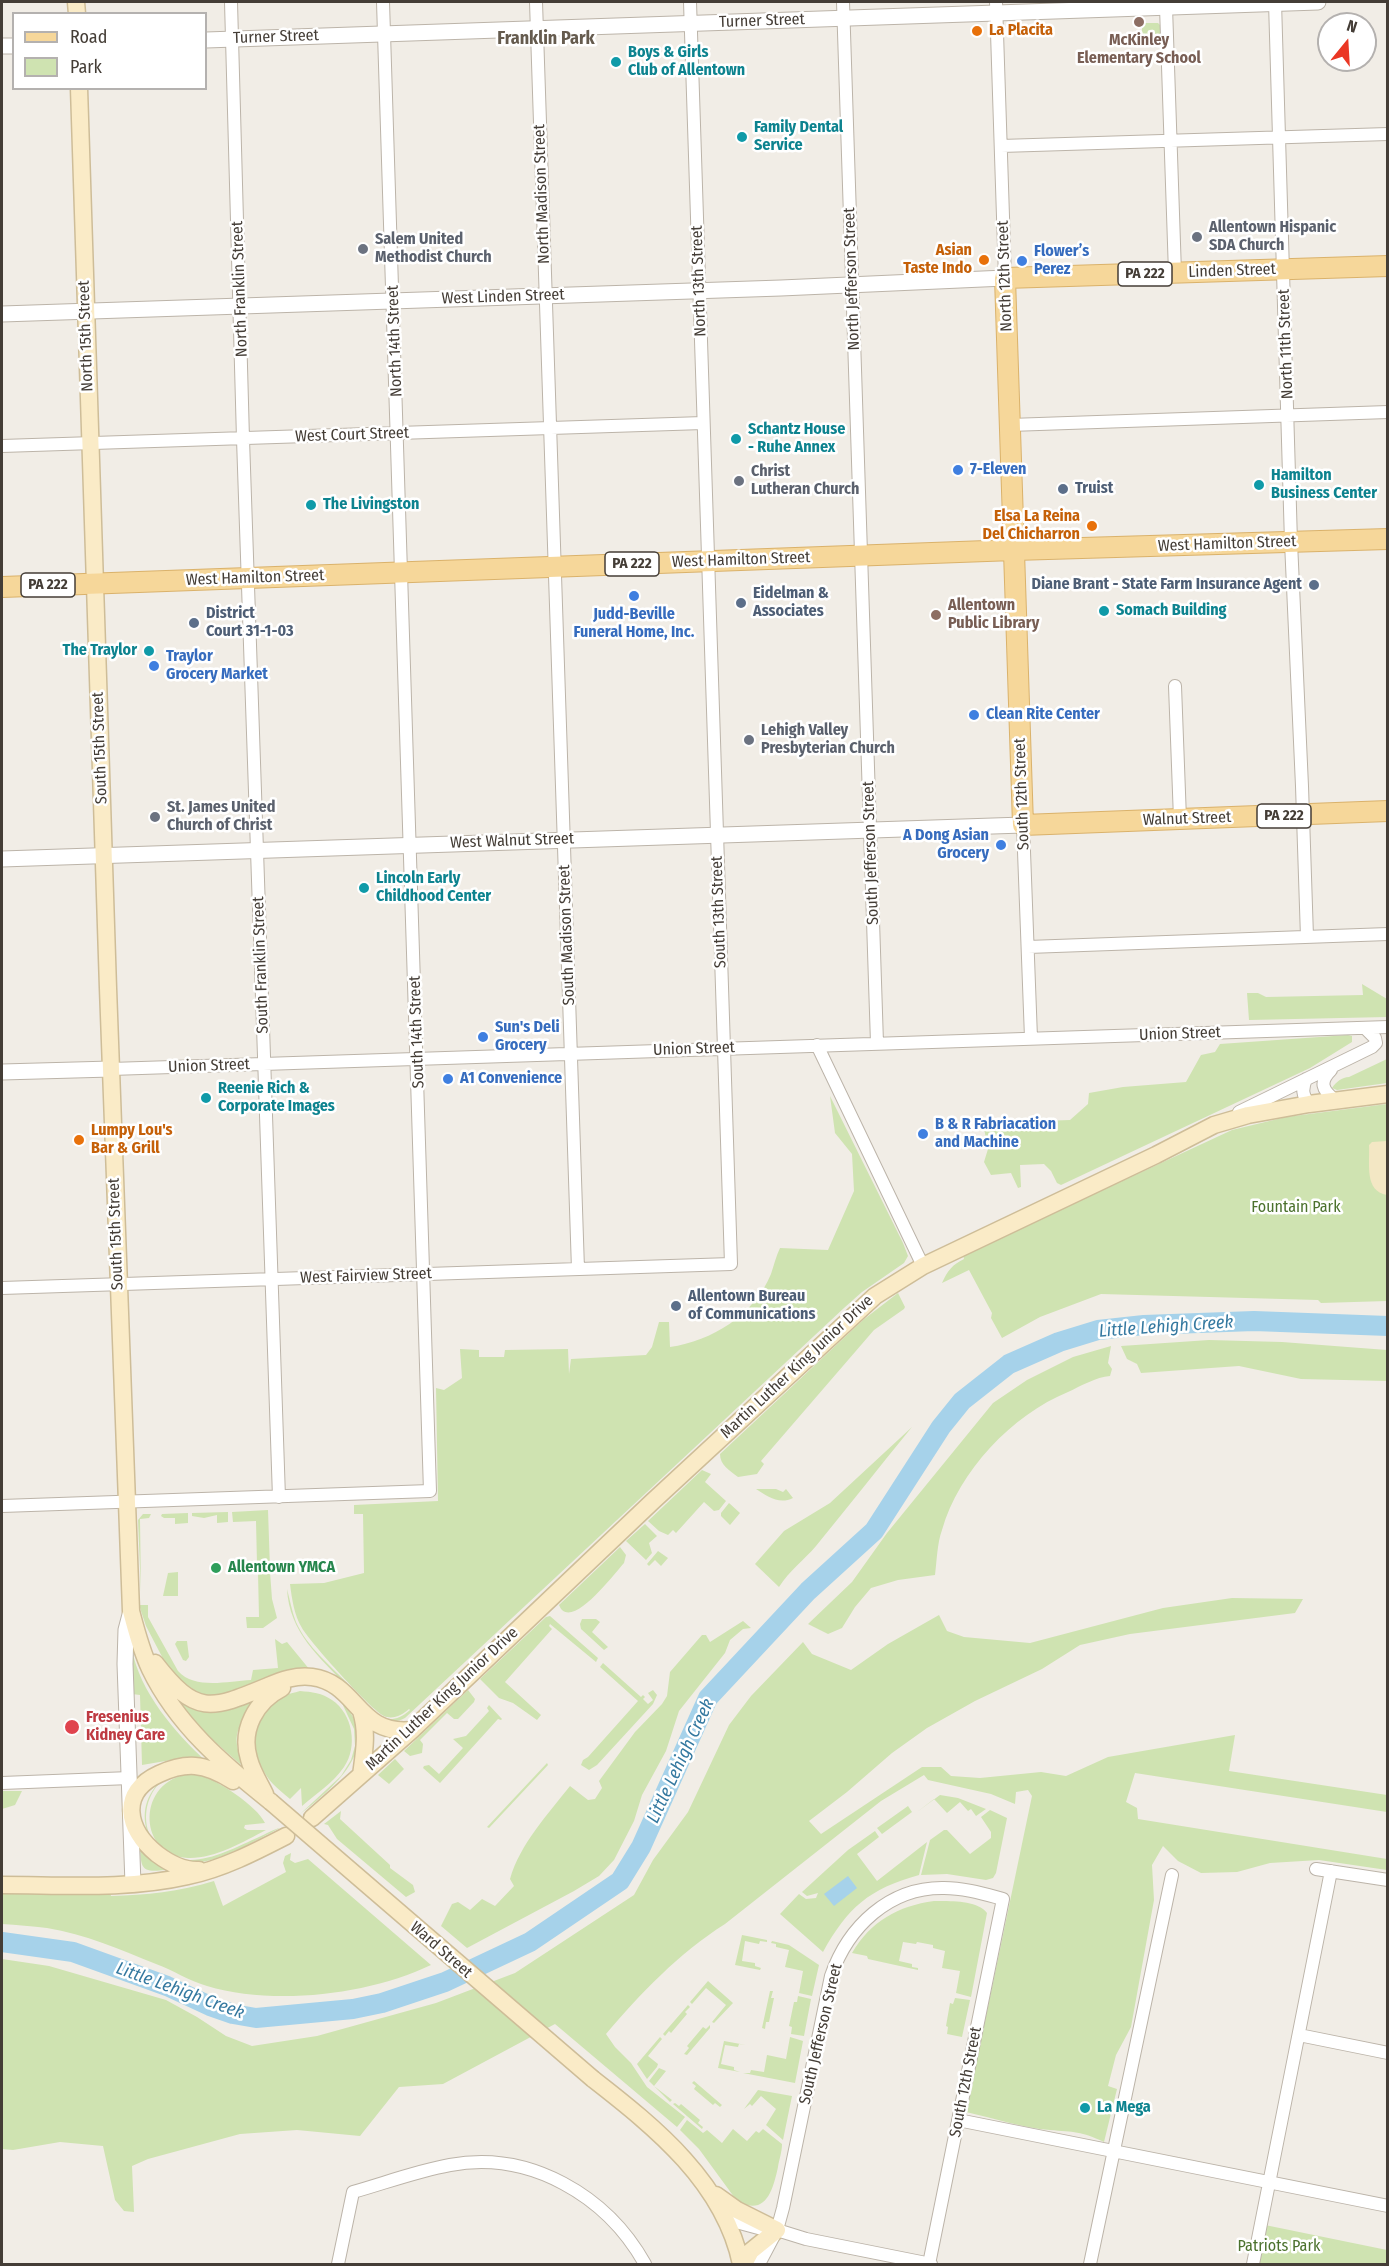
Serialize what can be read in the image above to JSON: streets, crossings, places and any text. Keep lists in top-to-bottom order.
{
  "streets": {
    "main road": [
      "Linden Street",
      "PA 222",
      "North 12th Street",
      "North 15th Street",
      "West Hamilton Street",
      "South 15th Street",
      "South 12th Street",
      "Walnut Street",
      "Martin Luther King Junior Drive",
      "Ward Street"
    ],
    "street": [
      "Turner Street",
      "North Madison Street",
      "North Jefferson Street",
      "North 13th Street",
      "North Franklin Street",
      "West Linden Street",
      "North 14th Street",
      "North 11th Street",
      "West Court Street",
      "West Walnut Street",
      "South Jefferson Street",
      "South 13th Street",
      "South Madison Street",
      "South Franklin Street",
      "South 14th Street",
      "Union Street",
      "West Fairview Street"
    ]
  },
  "crossings": [
    ["Turner Street", "North Madison Street"],
    ["Turner Street", "North 12th Street"],
    ["Turner Street", "North Jefferson Street"],
    ["Turner Street", "North 13th Street"],
    ["Turner Street", "North Franklin Street"],
    ["Turner Street", "North 14th Street"],
    ["Turner Street", "North 11th Street"],
    ["North Madison Street", "West Linden Street"],
    ["North Madison Street", "West Court Street"],
    ["North Madison Street", "West Hamilton Street"],
    ["North Madison Street", "South Madison Street"],
    ["Linden Street", "North 12th Street"],
    ["Linden Street", "West Linden Street"],
    ["Linden Street", "North 11th Street"],
    ["PA 222", "North 15th Street"],
    ["PA 222", "West Hamilton Street"],
    ["PA 222", "South 15th Street"],
    ["North 12th Street", "West Linden Street"],
    ["North 12th Street", "West Hamilton Street"],
    ["North 12th Street", "South 12th Street"],
    ["North Jefferson Street", "West Linden Street"],
    ["North Jefferson Street", "West Hamilton Street"],
    ["North Jefferson Street", "South Jefferson Street"],
    ["North 13th Street", "West Linden Street"],
    ["North 13th Street", "West Court Street"],
    ["North 13th Street", "West Hamilton Street"],
    ["North 13th Street", "South 13th Street"],
    ["North Franklin Street", "West Linden Street"],
    ["North Franklin Street", "West Court Street"],
    ["North Franklin Street", "West Hamilton Street"],
    ["North Franklin Street", "South Franklin Street"],
    ["West Linden Street", "North 15th Street"],
    ["West Linden Street", "North 14th Street"],
    ["North 15th Street", "West Court Street"],
    ["North 15th Street", "West Hamilton Street"],
    ["North 15th Street", "South 15th Street"],
    ["North 14th Street", "West Court Street"],
    ["North 14th Street", "West Hamilton Street"],
    ["North 14th Street", "South 14th Street"],
    ["North 11th Street", "West Hamilton Street"],
    ["North 11th Street", "Walnut Street"],
    ["West Hamilton Street", "South 15th Street"],
    ["West Hamilton Street", "South 12th Street"],
    ["West Hamilton Street", "South Jefferson Street"],
    ["West Hamilton Street", "South 13th Street"],
    ["West Hamilton Street", "South Madison Street"],
    ["West Hamilton Street", "South Franklin Street"],
    ["West Hamilton Street", "South 14th Street"],
    ["South 15th Street", "West Walnut Street"],
    ["South 15th Street", "Union Street"],
    ["South 15th Street", "West Fairview Street"],
    ["South 12th Street", "Walnut Street"],
    ["South 12th Street", "West Walnut Street"],
    ["South 12th Street", "South Jefferson Street"],
    ["South 12th Street", "Union Street"],
    ["Walnut Street", "West Walnut Street"],
    ["West Walnut Street", "South Jefferson Street"],
    ["West Walnut Street", "South 13th Street"],
    ["West Walnut Street", "South Madison Street"],
    ["West Walnut Street", "South Franklin Street"],
    ["West Walnut Street", "South 14th Street"],
    ["South Jefferson Street", "Union Street"],
    ["South 13th Street", "Union Street"],
    ["South 13th Street", "West Fairview Street"],
    ["South Madison Street", "Union Street"],
    ["South Madison Street", "West Fairview Street"],
    ["South Franklin Street", "South 14th Street"],
    ["South Franklin Street", "Union Street"],
    ["South Franklin Street", "West Fairview Street"],
    ["South 14th Street", "Union Street"],
    ["South 14th Street", "West Fairview Street"]
  ],
  "districts": ["Franklin Park"],
  "water": ["Little Lehigh Creek"],
  "parks": ["Fountain Park", "Patriots Park"],
  "places": [
    "McKinley Elementary School",
    "La Placita",
    "Boys & Girls Club of Allentown",
    "Family Dental Service",
    "Allentown Hispanic SDA Church",
    "Salem United Methodist Church",
    "Asian Taste Indo",
    "Flower’s Perez",
    "Schantz House - Ruhe Annex",
    "7-Eleven",
    "Christ Lutheran Church",
    "Hamilton Business Center",
    "Truist",
    "The Livingston",
    "Elsa La Reina Del Chicharron",
    "Diane Brant - State Farm Insurance Agent",
    "Judd-Beville Funeral Home, Inc.",
    "Eidelman & Associates",
    "Somach Building",
    "Allentown Public Library",
    "District Court 31-1-03",
    "The Traylor",
    "Traylor Grocery Market",
    "Clean Rite Center",
    "Lehigh Valley Presbyterian Church",
    "St. James United Church of Christ",
    "A Dong Asian Grocery",
    "Lincoln Early Childhood Center",
    "Sun's Deli Grocery",
    "A1 Convenience",
    "Reenie Rich & Corporate Images",
    "B & R Fabriacation and Machine",
    "Lumpy Lou's Bar & Grill",
    "Allentown Bureau of Communications",
    "Allentown YMCA",
    "Fresenius Kidney Care",
    "La Mega"
  ],
  "legend": ["Road", "Park"],
  "north": "top"
}
